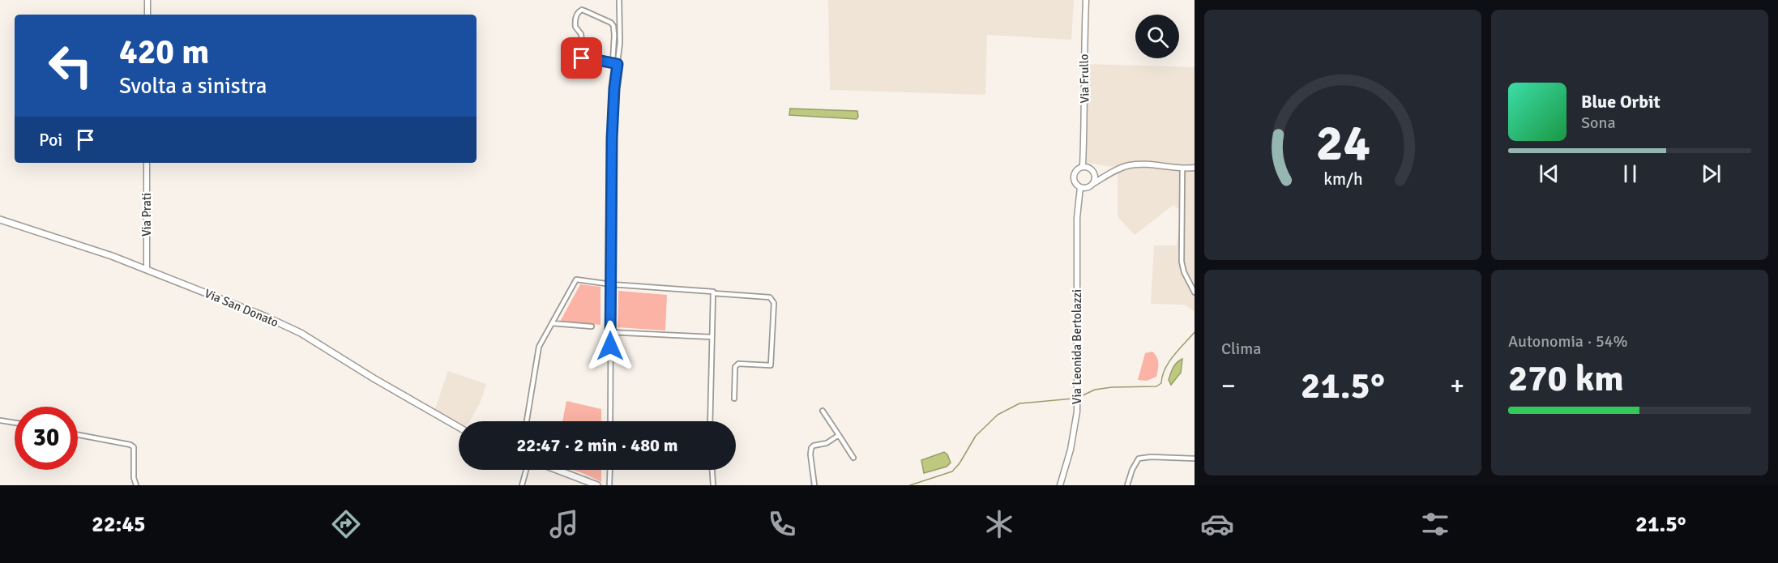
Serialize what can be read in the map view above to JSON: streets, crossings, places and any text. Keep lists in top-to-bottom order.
{
  "streets": {
    "main road": ["Via San Donato"],
    "street": ["Via Frullo", "Via Prati", "Via Leonida Bertolazzi"]
  },
  "crossings": [
    ["Via Frullo", "Via Leonida Bertolazzi"],
    ["Via Prati", "Via San Donato"]
  ],
  "page": {
    "turn": ["420 m", "Svolta a sinistra"],
    "song": ["Blue Orbit", "Sona"],
    "then": "Poi",
    "tile": [
      "Clima",
      ["Autonomia · 54%", "270 km"]
    ],
    "heat": ["−", "21.5°", "+"],
    "limit": "30",
    "trip": "22:47 · 2 min · 480 m",
    "tabs": ["22:45", "21.5°"],
    "gauge": ["24", "km/h"]
  }
}
